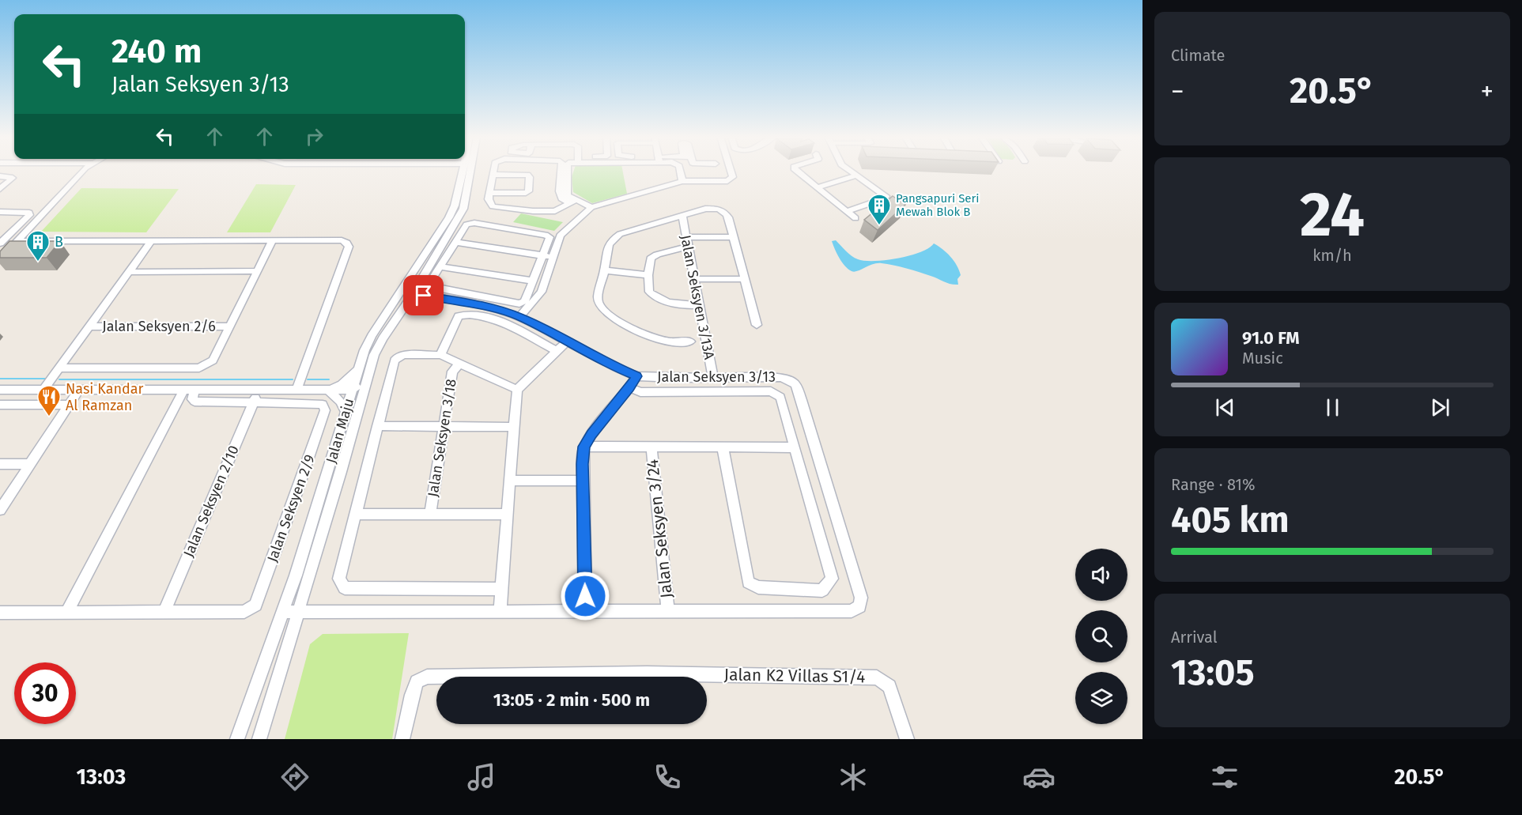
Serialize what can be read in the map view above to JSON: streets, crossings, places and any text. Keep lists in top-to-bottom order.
{
  "streets": {
    "street": [
      "Jalan Seksyen 3/13A",
      "Jalan Seksyen 2/6",
      "Jalan Seksyen 3/13",
      "Jalan Maju",
      "Jalan Seksyen 3/18",
      "Jalan Seksyen 2/10",
      "Jalan Seksyen 2/9",
      "Jalan Seksyen 3/24",
      "Jalan K2 Villas S1/4"
    ]
  },
  "crossings": [
    ["Jalan Seksyen 3/13A", "Jalan Seksyen 3/13"],
    ["Jalan Seksyen 3/13", "Jalan Maju"],
    ["Jalan Seksyen 3/13", "Jalan Seksyen 3/24"],
    ["Jalan Seksyen 2/10", "Jalan Seksyen 2/9"]
  ],
  "places": {
    "building": ["Pangsapuri Seri Mewah Blok B", "B"],
    "restaurant": ["Nasi Kandar Al Ramzan"]
  },
  "page": {
    "tile": [
      "Climate",
      ["24", "km/h"],
      ["Range · 81%", "405 km"],
      ["Arrival", "13:05"]
    ],
    "turn": ["240 m", "Jalan Seksyen 3/13"],
    "heat": ["−", "20.5°", "+"],
    "song": ["91.0 FM", "Music"],
    "limit": "30",
    "trip": "13:05 · 2 min · 500 m",
    "tabs": ["13:03", "20.5°"]
  }
}
